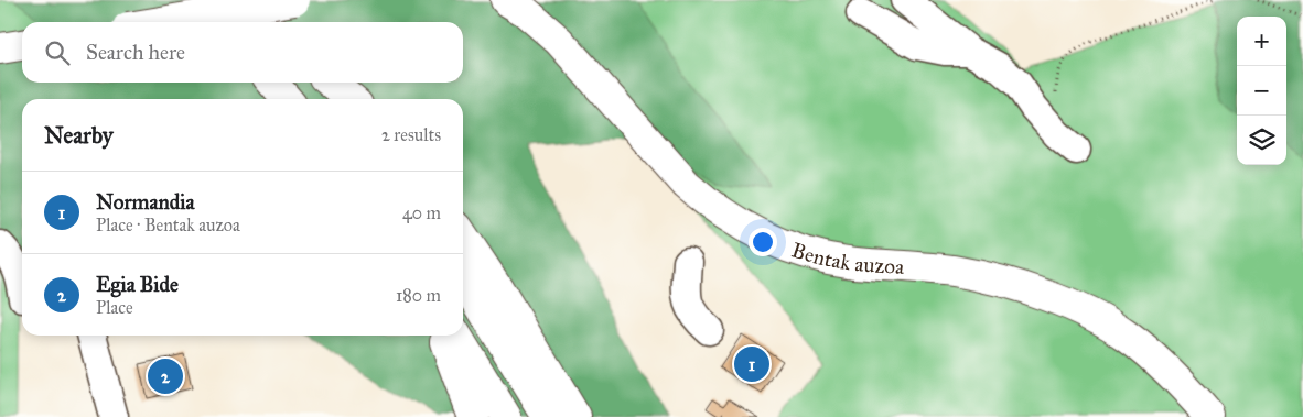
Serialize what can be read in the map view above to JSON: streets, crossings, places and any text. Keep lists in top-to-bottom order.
{
  "streets": {
    "main road": ["Bentak auzoa"]
  },
  "page": {
    "map_buttons": ["+", "−"],
    "search": "Search here",
    "heading": ["Nearby", "2 results"],
    "list": [
      {
        "mark": "1",
        "name": "Normandia",
        "note": "Place · Bentak auzoa",
        "value": "40 m"
      },
      {
        "mark": "2",
        "name": "Egia Bide",
        "note": "Place",
        "value": "180 m"
      }
    ],
    "pins": ["1", "2"]
  }
}
